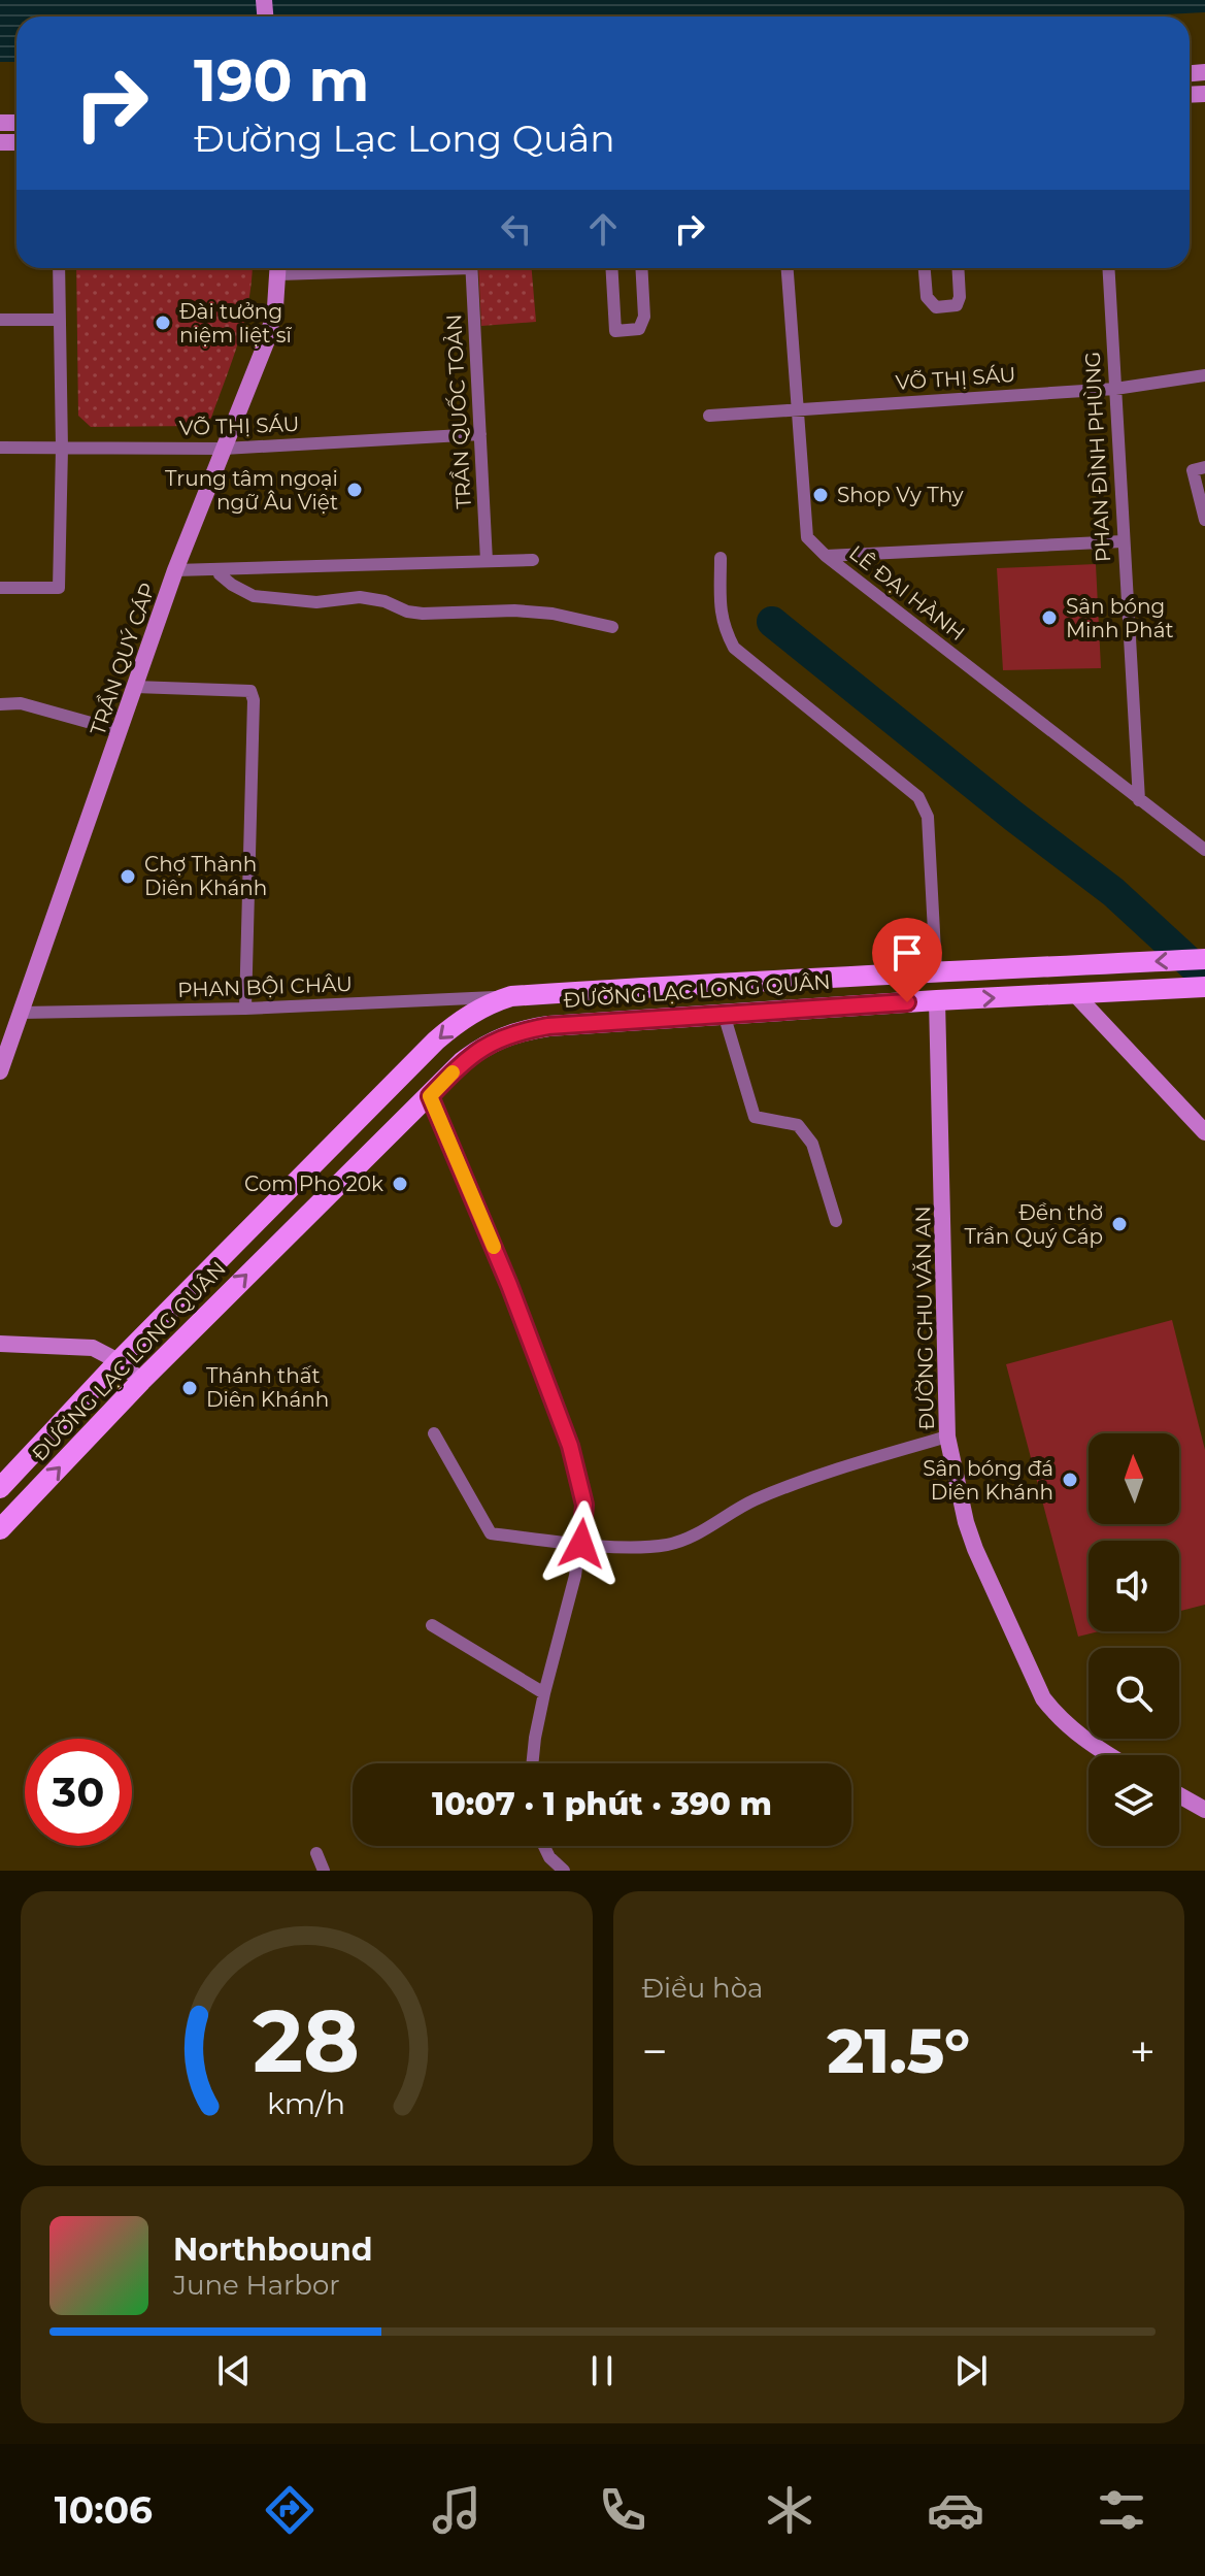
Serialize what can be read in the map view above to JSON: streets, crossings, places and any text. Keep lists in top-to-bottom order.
{
  "streets": {
    "main road": ["ĐƯỜNG LẠC LONG QUÂN"],
    "street": [
      "VÕ THỊ SÁU",
      "TRẦN QUỐC TOẢN",
      "PHAN ĐÌNH PHÙNG",
      "LÊ ĐẠI HÀNH",
      "TRẦN QUÝ CÁP",
      "PHAN BỘI CHÂU",
      "ĐƯỜNG CHU VĂN AN"
    ]
  },
  "crossings": [
    ["VÕ THỊ SÁU", "TRẦN QUỐC TOẢN"],
    ["VÕ THỊ SÁU", "PHAN ĐÌNH PHÙNG"],
    ["VÕ THỊ SÁU", "LÊ ĐẠI HÀNH"],
    ["VÕ THỊ SÁU", "TRẦN QUÝ CÁP"],
    ["PHAN ĐÌNH PHÙNG", "LÊ ĐẠI HÀNH"],
    ["TRẦN QUÝ CÁP", "PHAN BỘI CHÂU"],
    ["PHAN BỘI CHÂU", "ĐƯỜNG LẠC LONG QUÂN"],
    ["ĐƯỜNG LẠC LONG QUÂN", "ĐƯỜNG CHU VĂN AN"]
  ],
  "places": [
    "Đài tưởng niệm liệt sĩ",
    "Trung tâm ngoại ngữ Âu Việt",
    "Shop Vy Thy",
    "Sân bóng Minh Phát",
    "Chợ Thành Diên Khánh",
    "Com Pho 20k",
    "Đền thờ Trần Quý Cáp",
    "Thánh thất Diên Khánh",
    "Sân bóng đá Diên Khánh"
  ],
  "north": "top",
  "page": {
    "turn": ["190 m", "Đường Lạc Long Quân"],
    "limit": "30",
    "trip": "10:07 · 1 phút · 390 m",
    "tile": "Điều hòa",
    "heat": ["−", "21.5°", "+"],
    "song": ["Northbound", "June Harbor"],
    "tabs": "10:06",
    "gauge": ["28", "km/h"]
  }
}
